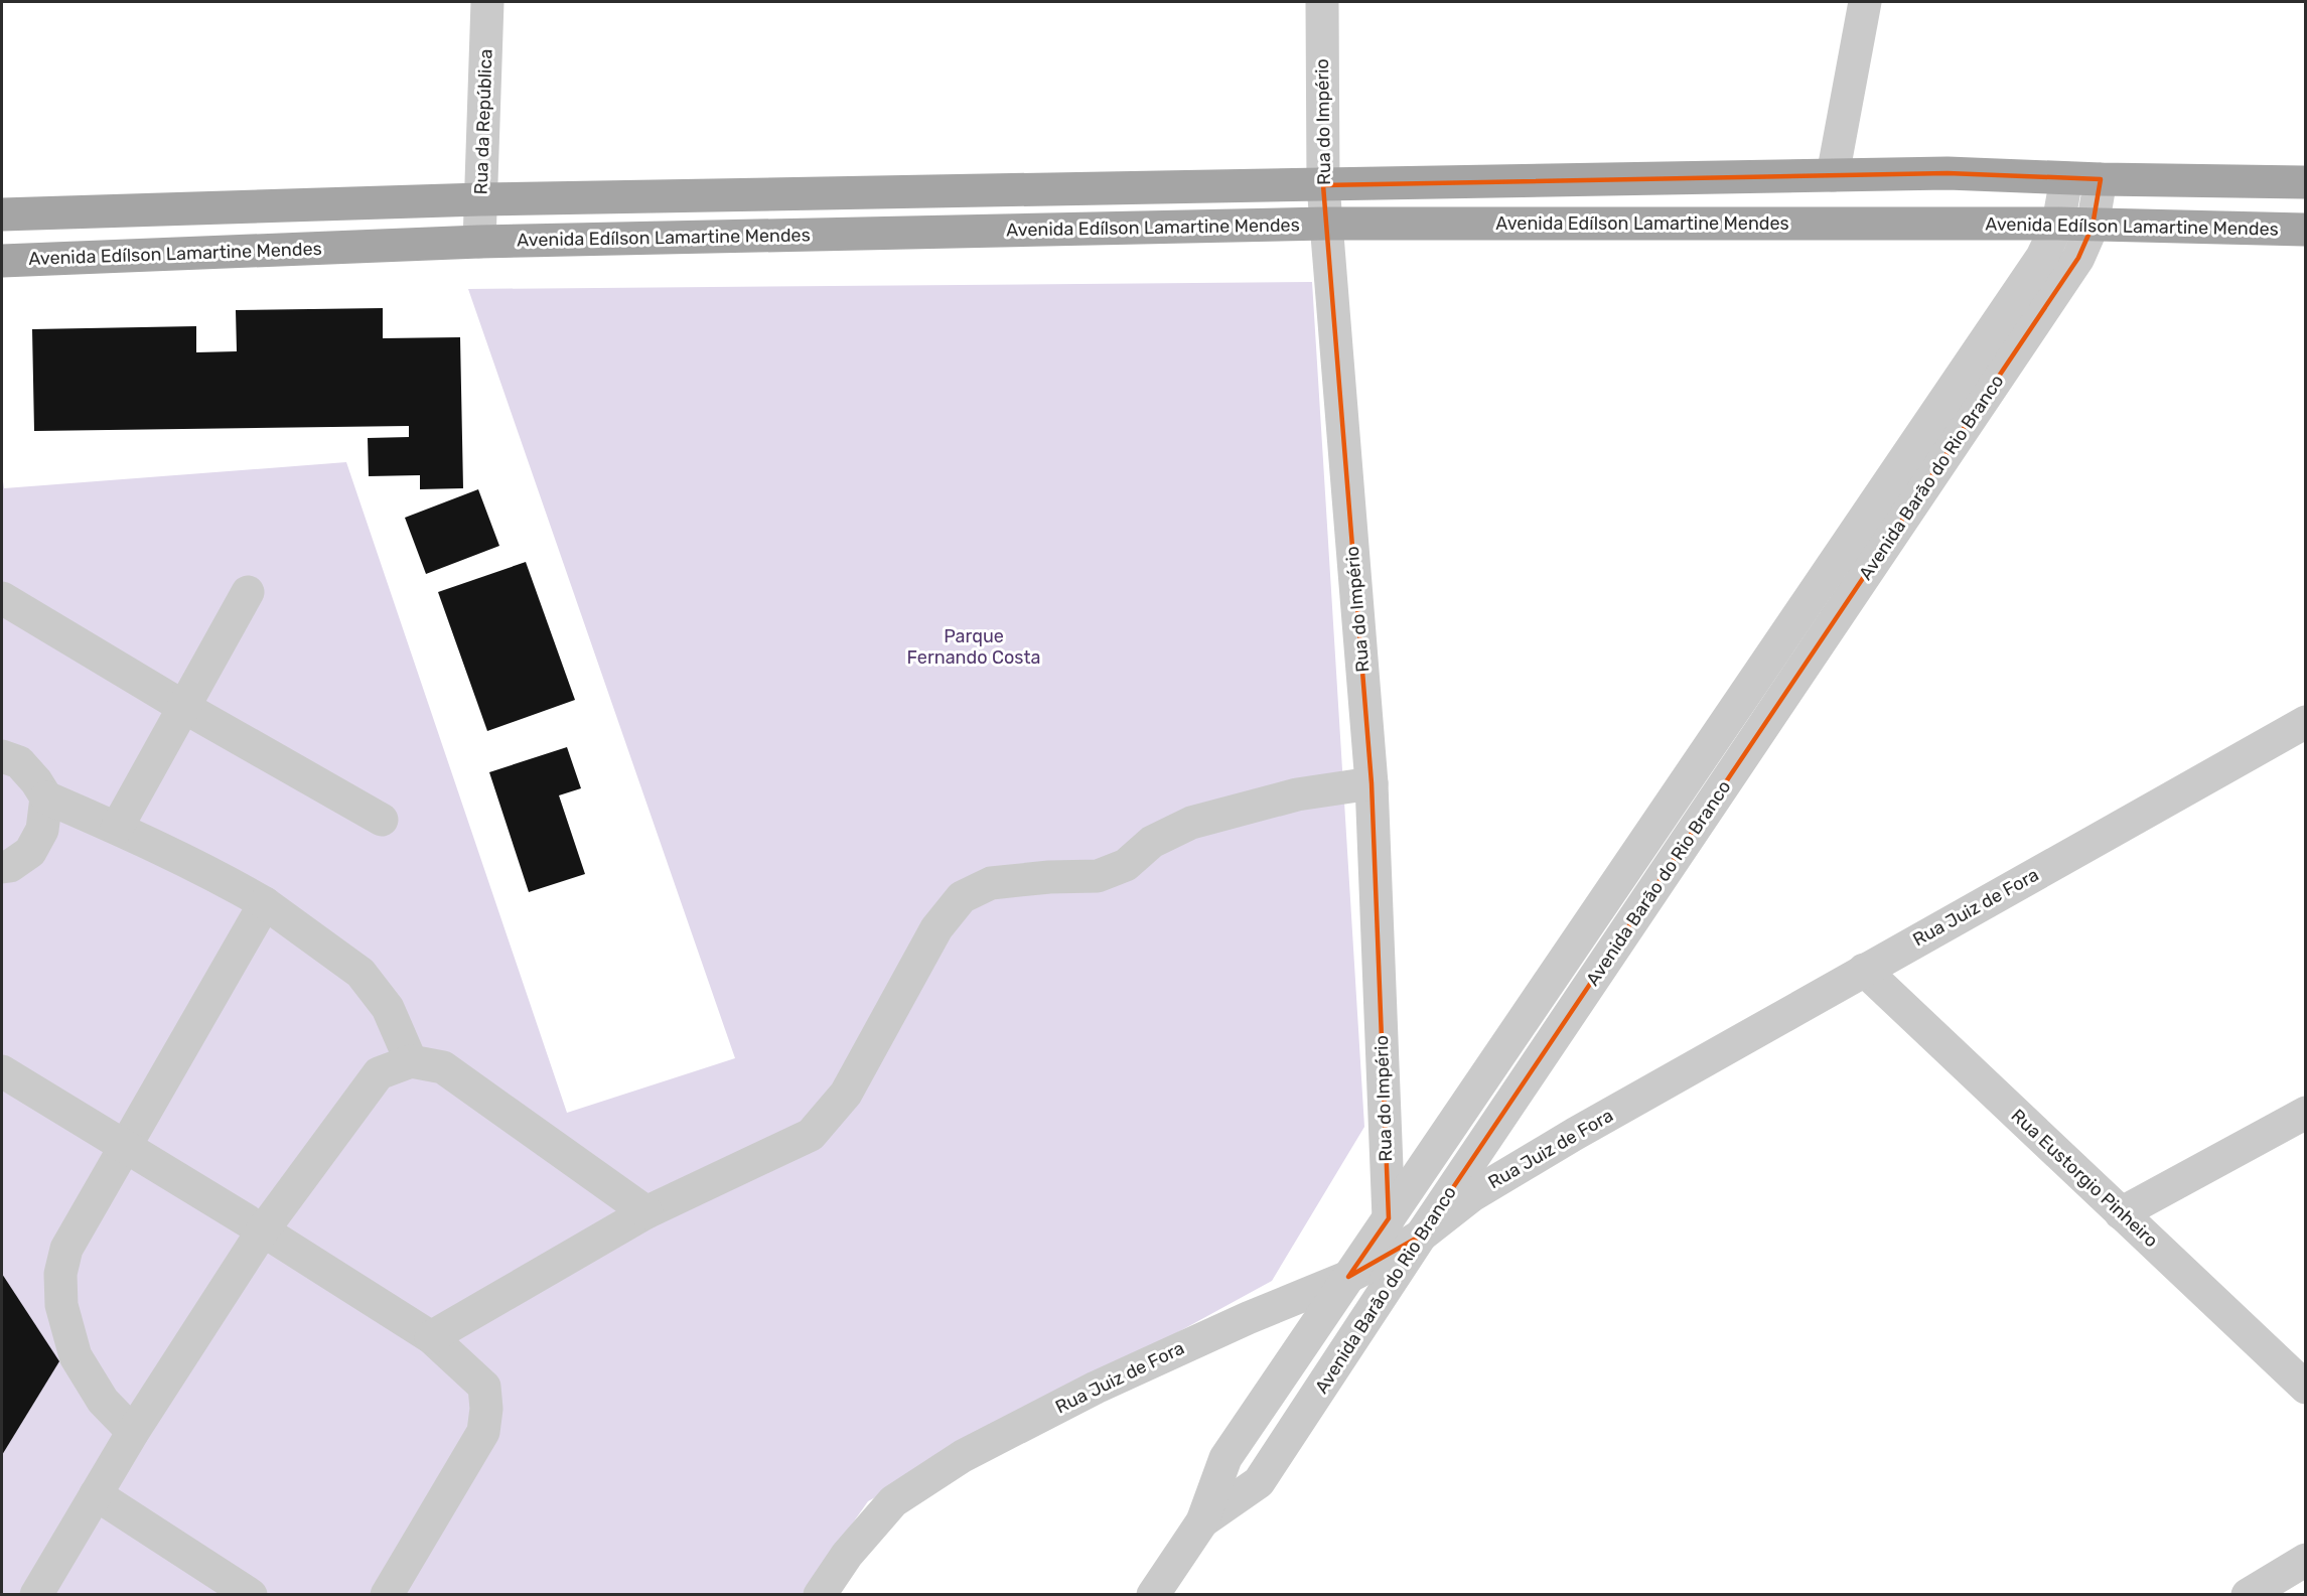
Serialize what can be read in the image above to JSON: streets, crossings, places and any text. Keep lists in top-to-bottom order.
{
  "streets": {
    "main road": ["Avenida Edílson Lamartine Mendes"],
    "street": [
      "Rua da República",
      "Rua do Império",
      "Avenida Barão do Rio Branco",
      "Rua Juiz de Fora",
      "Rua Eustorgio Pinheiro"
    ]
  },
  "crossings": [
    ["Rua da República", "Avenida Edílson Lamartine Mendes"],
    ["Rua do Império", "Avenida Edílson Lamartine Mendes"],
    ["Rua do Império", "Avenida Barão do Rio Branco"],
    ["Avenida Edílson Lamartine Mendes", "Avenida Barão do Rio Branco"],
    ["Avenida Barão do Rio Branco", "Rua Juiz de Fora"],
    ["Rua Juiz de Fora", "Rua Eustorgio Pinheiro"]
  ],
  "parks": ["Parque Fernando Costa"]
}
